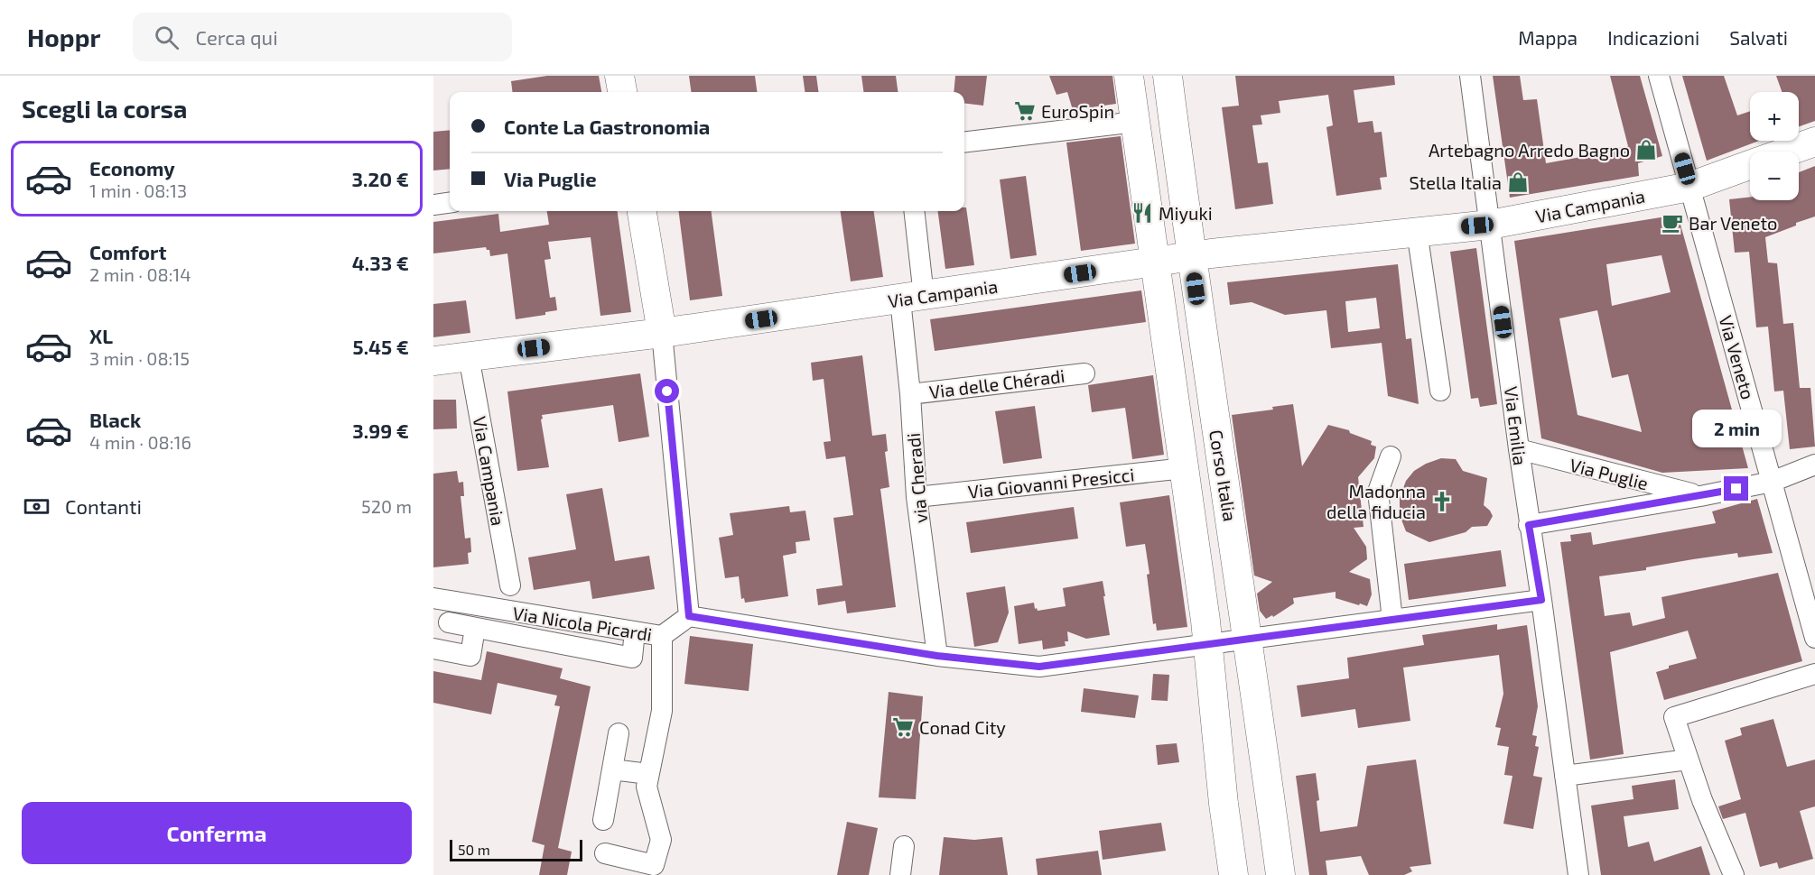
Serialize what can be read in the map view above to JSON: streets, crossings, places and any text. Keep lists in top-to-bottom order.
{
  "streets": {
    "street": [
      "Via Campania",
      "Via Veneto",
      "Via delle Chéradi",
      "Via Emilia",
      "Via Puglie",
      "Corso Italia",
      "via Cheradi",
      "Via Giovanni Presicci",
      "Via Nicola Picardi"
    ]
  },
  "crossings": [
    ["Via Campania", "Via Veneto"],
    ["Via Campania", "Via Emilia"],
    ["Via Campania", "Corso Italia"],
    ["Via Campania", "via Cheradi"],
    ["Via Veneto", "Via Puglie"],
    ["Via delle Chéradi", "via Cheradi"],
    ["Via Emilia", "Via Puglie"],
    ["Corso Italia", "Via Giovanni Presicci"],
    ["via Cheradi", "Via Giovanni Presicci"]
  ],
  "places": {
    "supermarket": ["EuroSpin", "Conad City"],
    "shop": ["Artebagno Arredo Bagno", "Stella Italia"],
    "restaurant": ["Miyuki"],
    "cafe": ["Bar Veneto"],
    "church": ["Madonna della fiducia"]
  },
  "scale_bar": "50 m",
  "page": {
    "header": "Hoppr",
    "search": "Cerca qui",
    "nav": ["Mappa", "Indicazioni", "Salvati"],
    "heading": "Scegli la corsa",
    "map_buttons": ["+", "−"],
    "banner": ["Conte La Gastronomia", "Via Puglie"],
    "list": [
      {
        "name": "Economy",
        "note": "1 min · 08:13",
        "value": "3.20 €"
      },
      {
        "name": "Comfort",
        "note": "2 min · 08:14",
        "value": "4.33 €"
      },
      {
        "name": "XL",
        "note": "3 min · 08:15",
        "value": "5.45 €"
      },
      {
        "name": "Black",
        "note": "4 min · 08:16",
        "value": "3.99 €"
      }
    ],
    "bubble": "2 min",
    "pay": ["Contanti", "520 m"],
    "buttons": "Conferma",
    "scale": "50 m"
  }
}
